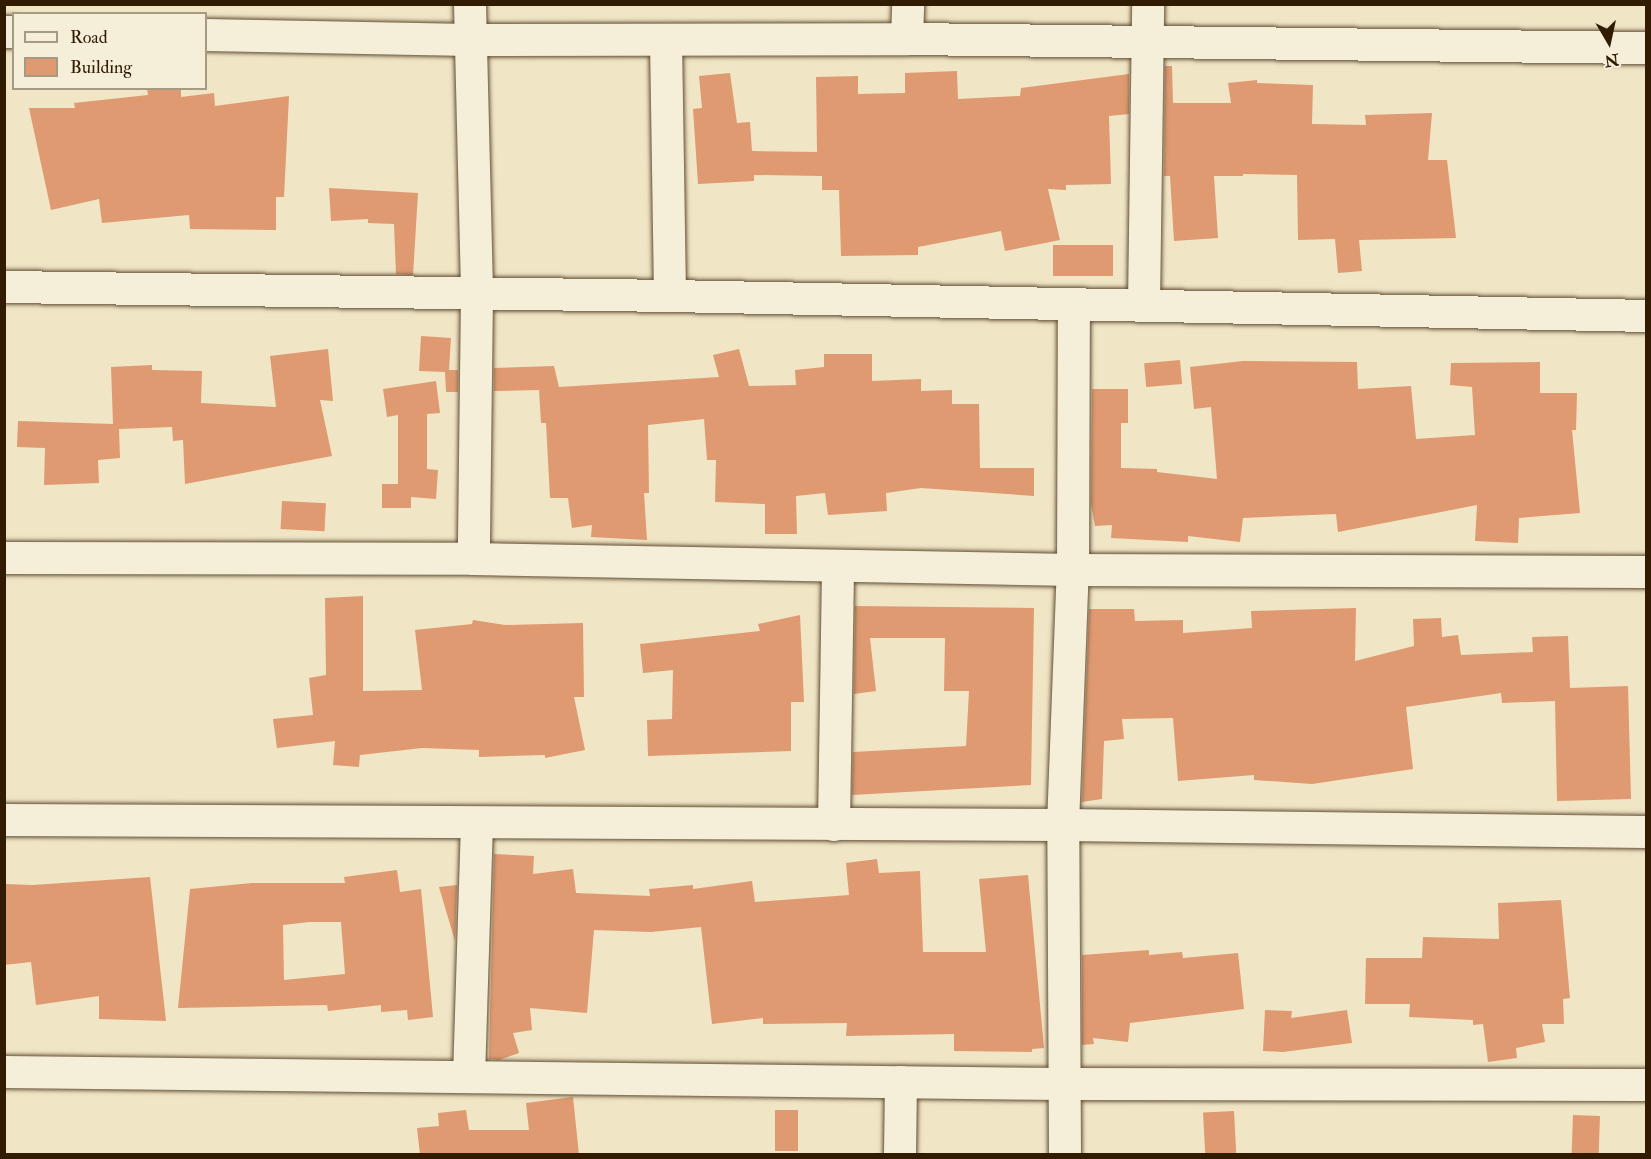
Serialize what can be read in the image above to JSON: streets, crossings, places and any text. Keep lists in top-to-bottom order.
{
  "legend": ["Road", "Building"],
  "north": "bottom"
}
